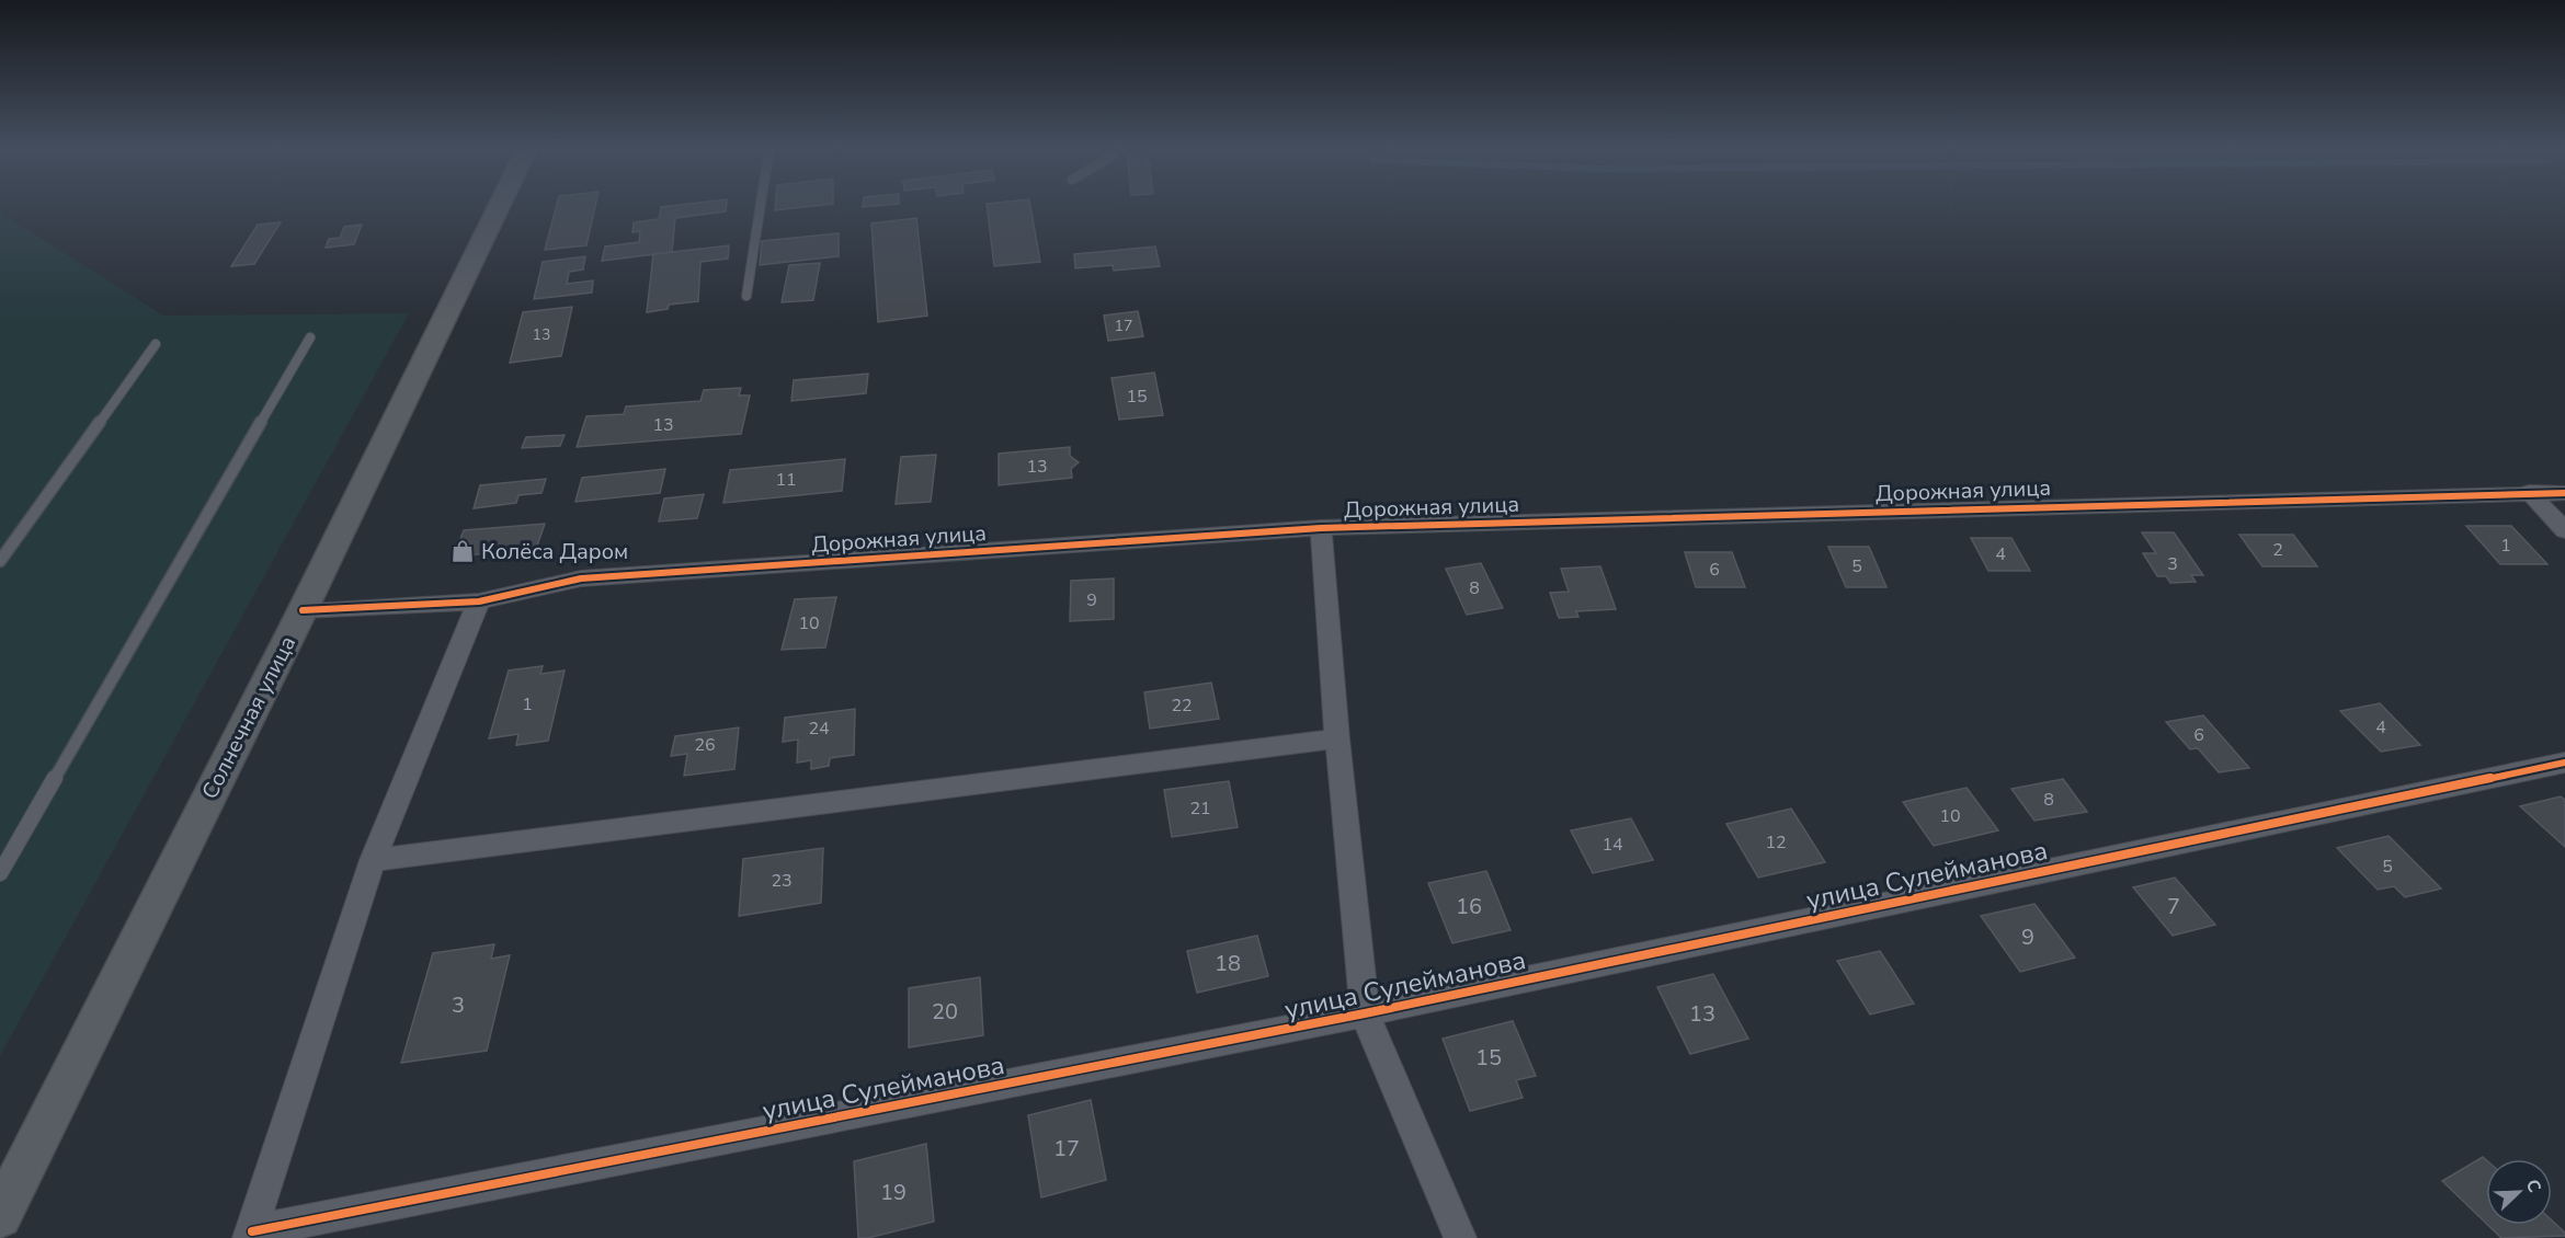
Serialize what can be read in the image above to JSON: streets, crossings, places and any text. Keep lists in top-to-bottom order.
{
  "streets": {
    "main road": ["Солнечная улица"],
    "street": ["Дорожная улица", "улица Сулейманова"]
  },
  "crossings": [
    ["Дорожная улица", "Солнечная улица"]
  ],
  "places": {
    "shop": ["Колёса Даром"]
  },
  "house_numbers": [
    "17",
    "13",
    "15",
    "13",
    "13",
    "11",
    "1",
    "2",
    "4",
    "3",
    "5",
    "6",
    "8",
    "9",
    "10",
    "1",
    "22",
    "4",
    "24",
    "6",
    "26",
    "8",
    "21",
    "10",
    "12",
    "14",
    "5",
    "23",
    "16",
    "7",
    "9",
    "18",
    "3",
    "20",
    "13",
    "15",
    "17",
    "19"
  ],
  "north": "top right"
}
